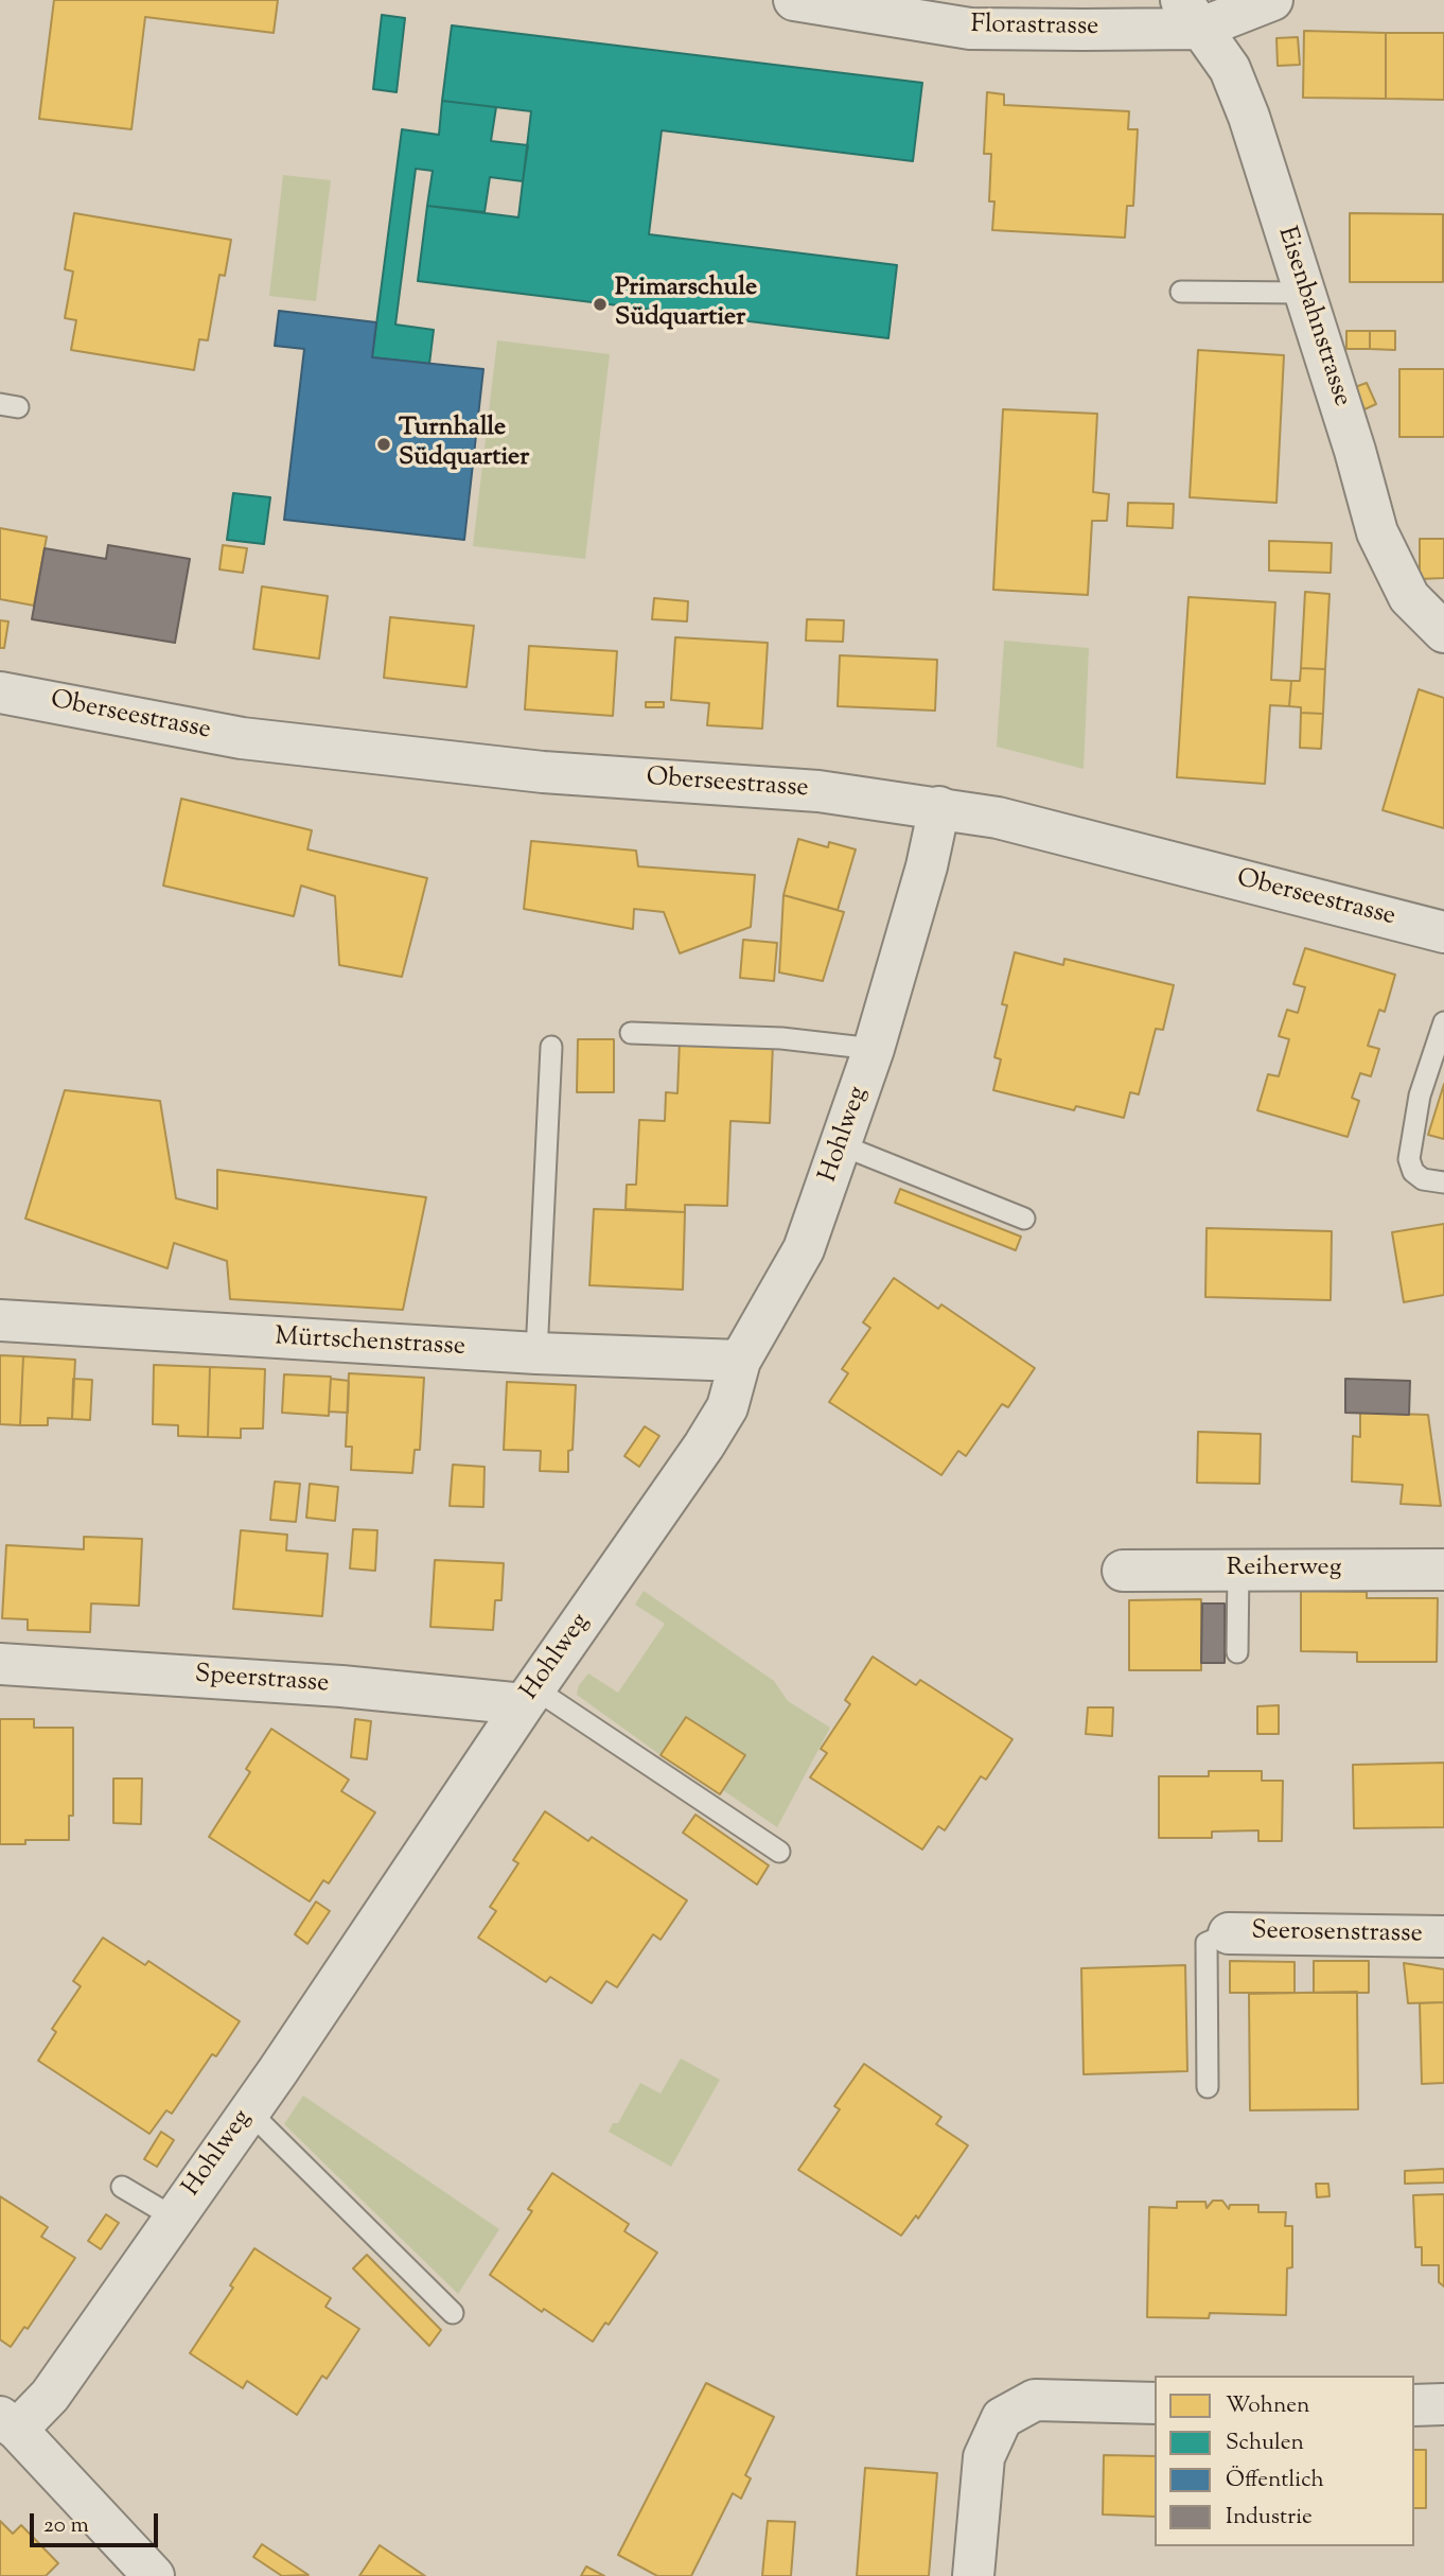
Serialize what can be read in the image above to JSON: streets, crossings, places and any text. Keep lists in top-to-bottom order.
{
  "streets": {
    "street": [
      "Florastrasse",
      "Eisenbahnstrasse",
      "Oberseestrasse",
      "Hohlweg",
      "Mürtschenstrasse",
      "Reiherweg",
      "Speerstrasse",
      "Seerosenstrasse"
    ]
  },
  "crossings": [
    ["Florastrasse", "Eisenbahnstrasse"],
    ["Oberseestrasse", "Hohlweg"],
    ["Hohlweg", "Mürtschenstrasse"],
    ["Hohlweg", "Speerstrasse"]
  ],
  "places": ["Primarschule Südquartier", "Turnhalle Südquartier"],
  "legend": [
    "Wohnen",
    "Schulen",
    "Öffentlich",
    "Industrie"
  ],
  "scale_bar": "20 m"
}
